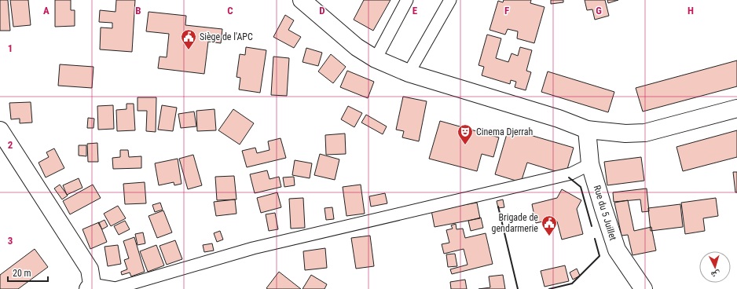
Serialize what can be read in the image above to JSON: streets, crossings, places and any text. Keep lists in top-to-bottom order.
{
  "streets": {
    "main road": ["Rue du 5 Juillet"]
  },
  "places": {
    "public building": ["Siège de l'APC", "Brigade de gendarmerie"],
    "theatre": ["Cinema Djerrah"]
  },
  "scale_bar": "20 m",
  "north": "bottom",
  "grid": {
    "columns": [
      "A",
      "B",
      "C",
      "D",
      "E",
      "F",
      "G",
      "H"
    ],
    "rows": ["1", "2", "3"]
  }
}
